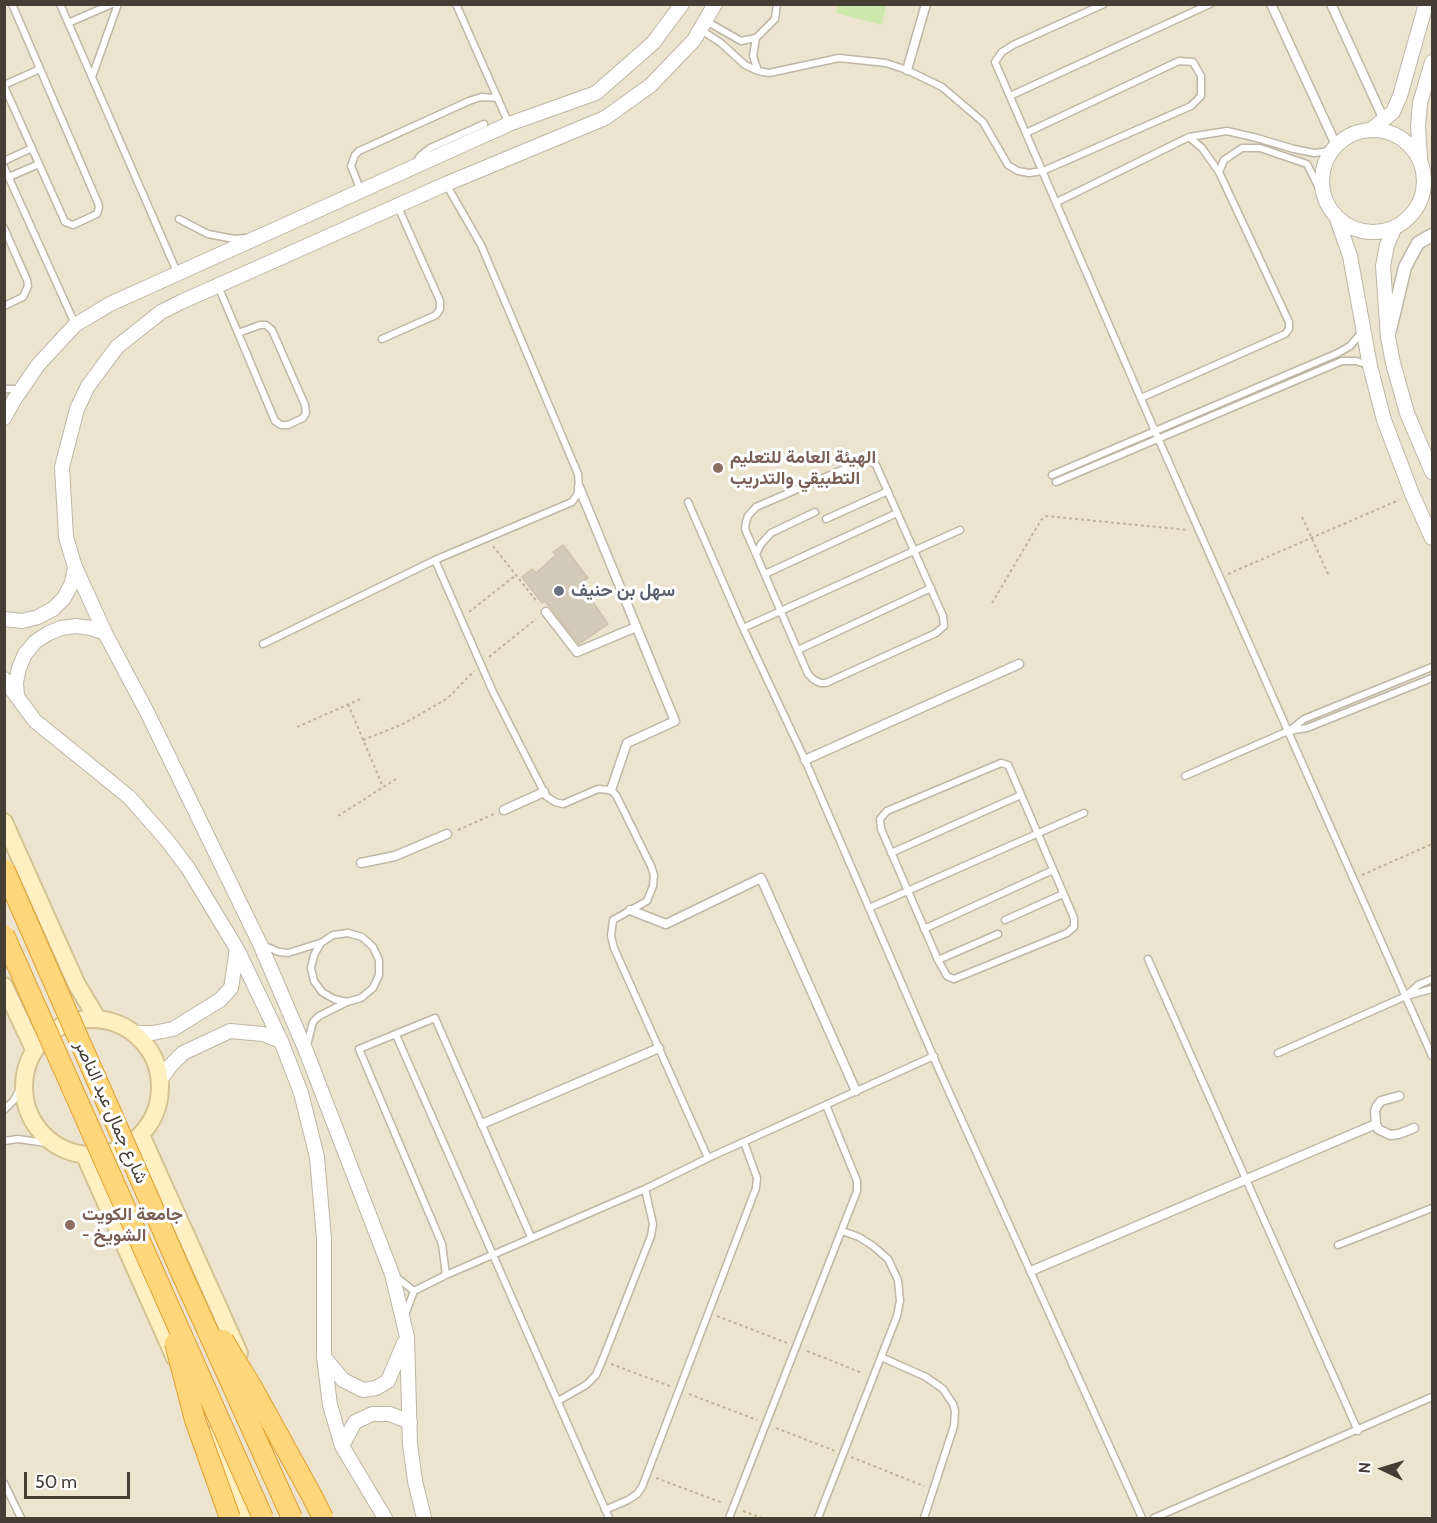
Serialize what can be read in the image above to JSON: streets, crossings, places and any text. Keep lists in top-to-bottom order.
{
  "streets": {
    "highway": ["شارع جمال عبد الناصر"]
  },
  "places": ["الهيئة العامة للتعليم التطبيقي والتدريب", "سهل بن حنيف", "جامعة الكويت - الشويخ"],
  "scale_bar": "50 m",
  "north": "left"
}
